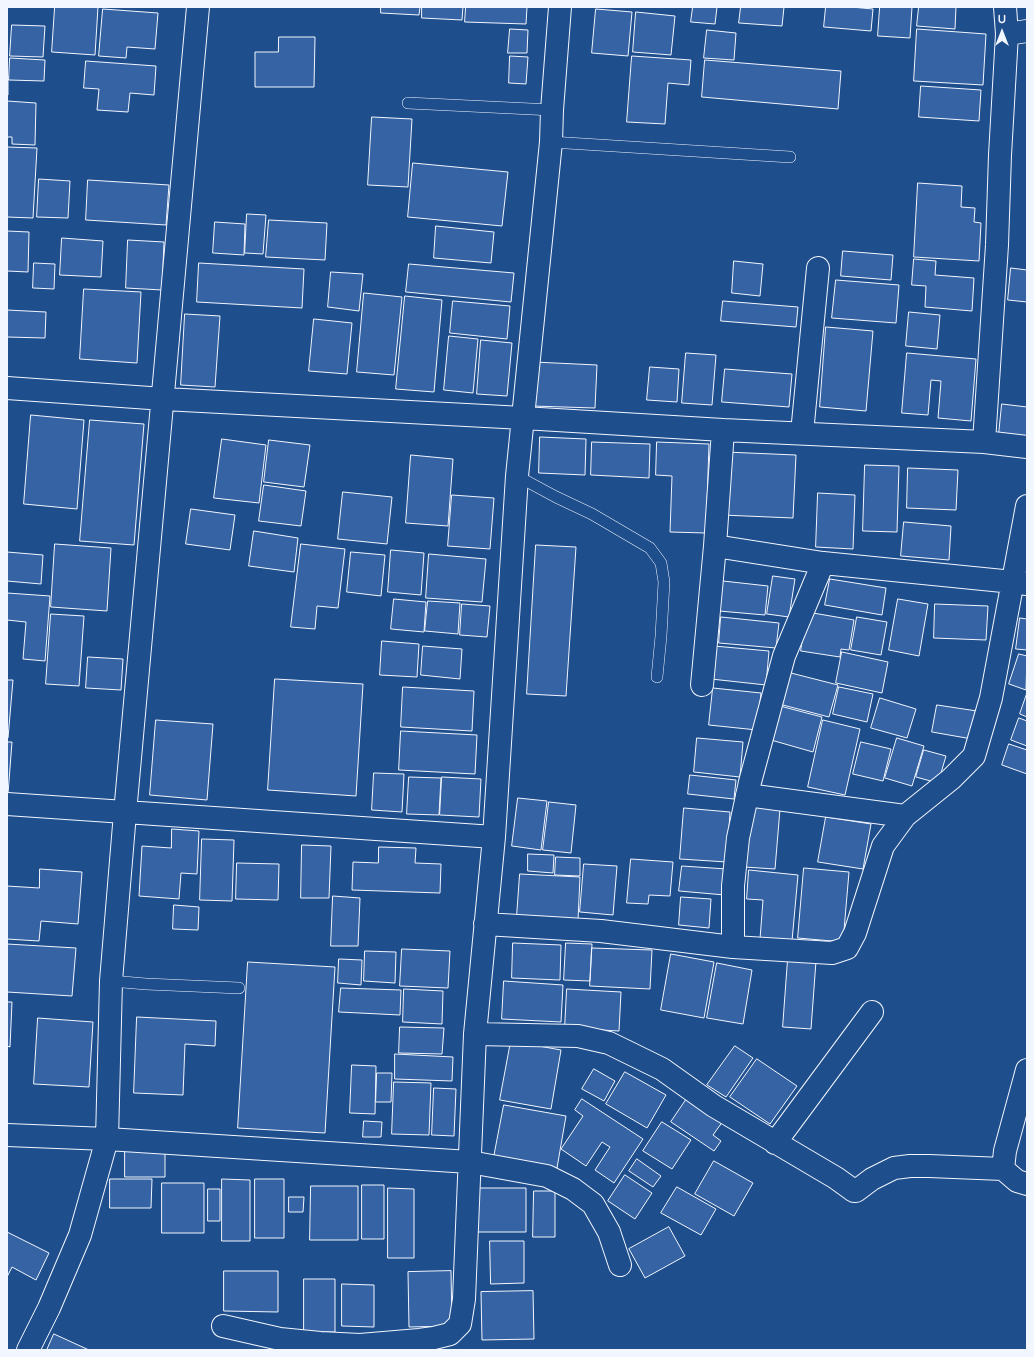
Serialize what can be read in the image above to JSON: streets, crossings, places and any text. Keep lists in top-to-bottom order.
{
  "north": "top"
}
